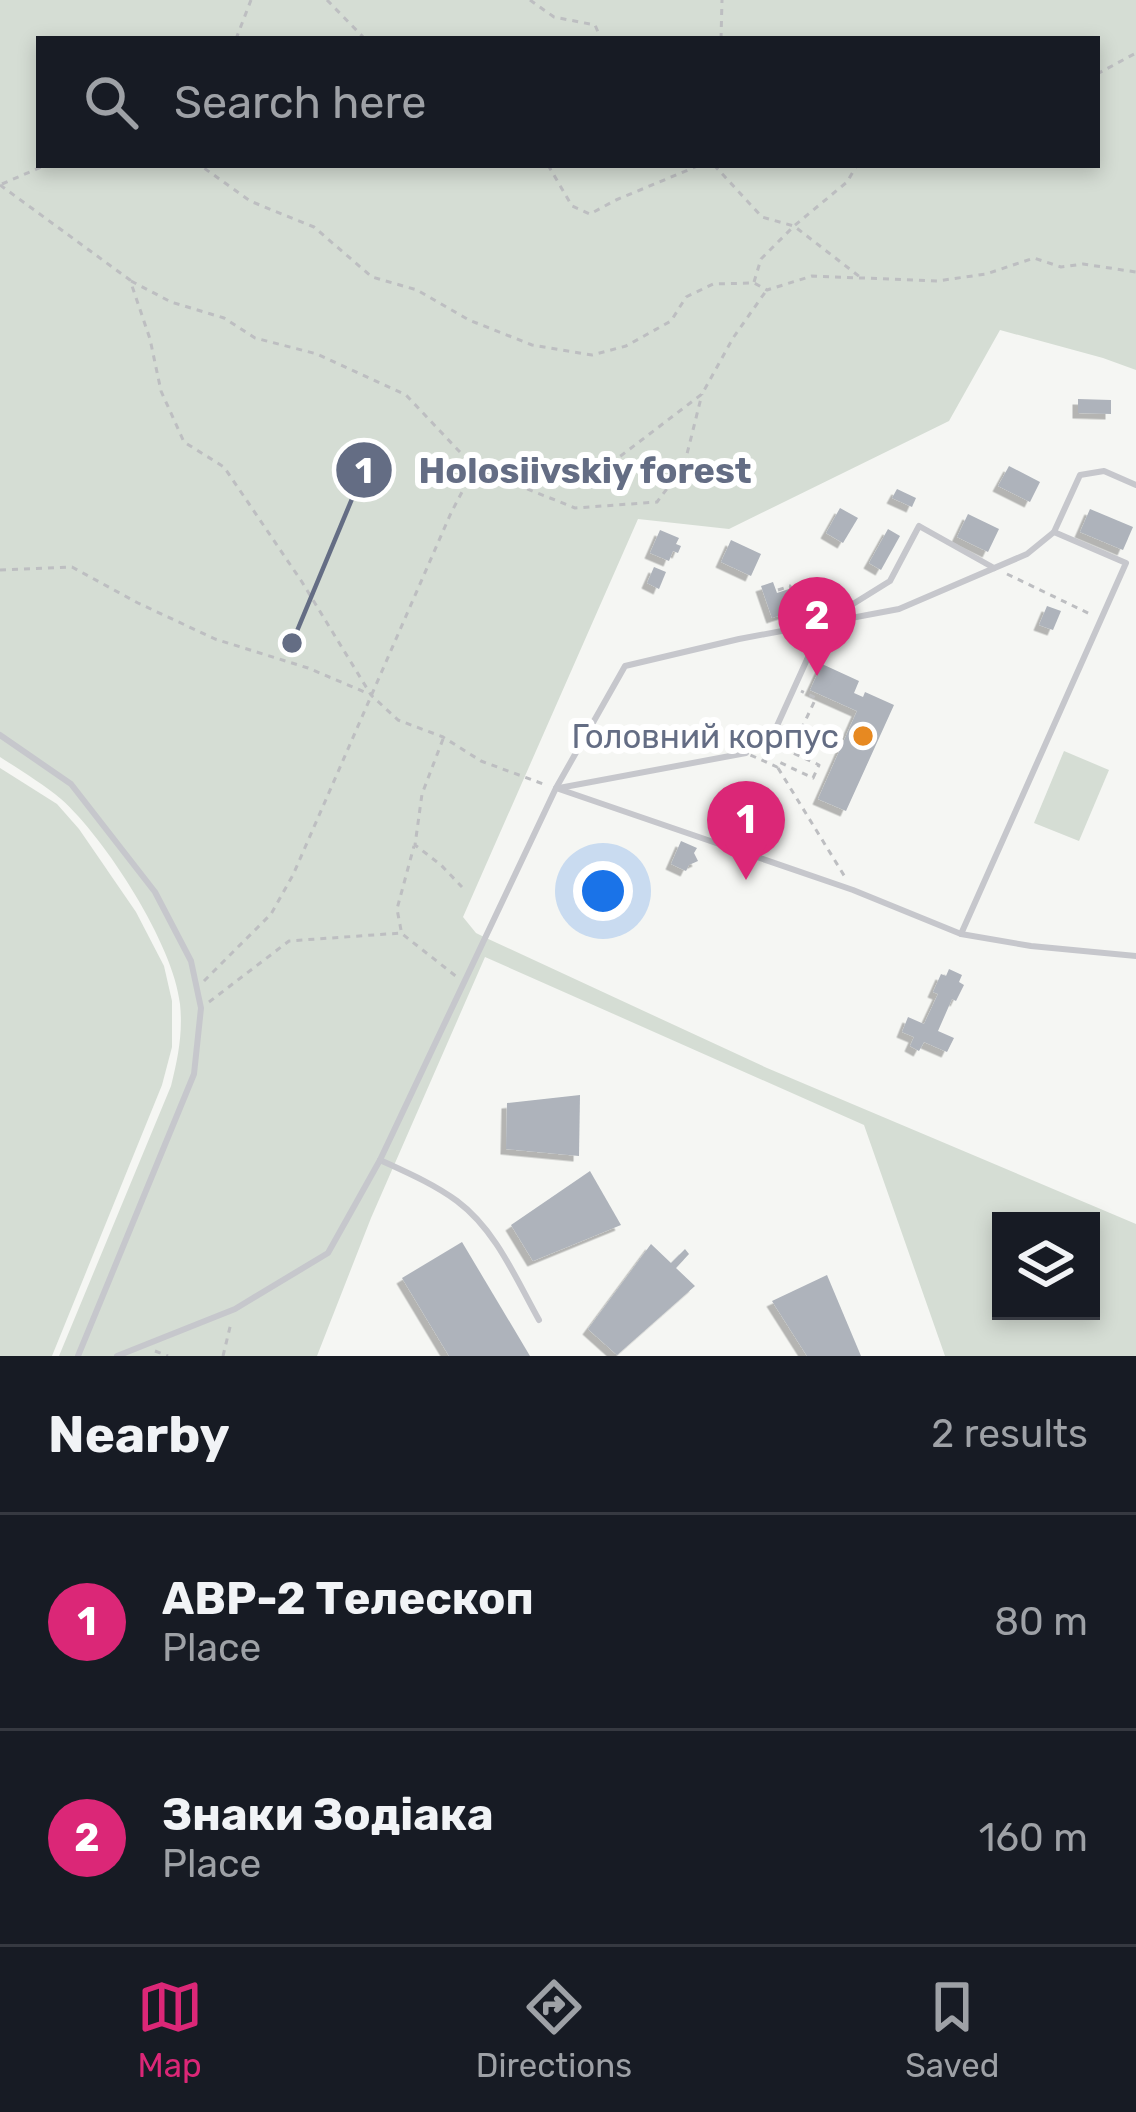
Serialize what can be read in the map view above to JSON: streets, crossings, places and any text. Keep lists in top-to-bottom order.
{
  "places": ["Holosiivskiy forest", "Головний корпус"],
  "page": {
    "search": "Search here",
    "pins": ["2", "1"],
    "heading": ["Nearby", "2 results"],
    "list": [
      {
        "mark": "1",
        "name": "АВР-2 Телескоп",
        "note": "Place",
        "value": "80 m"
      },
      {
        "mark": "2",
        "name": "Знаки Зодіака",
        "note": "Place",
        "value": "160 m"
      }
    ],
    "nav": ["Map", "Directions", "Saved"]
  }
}
